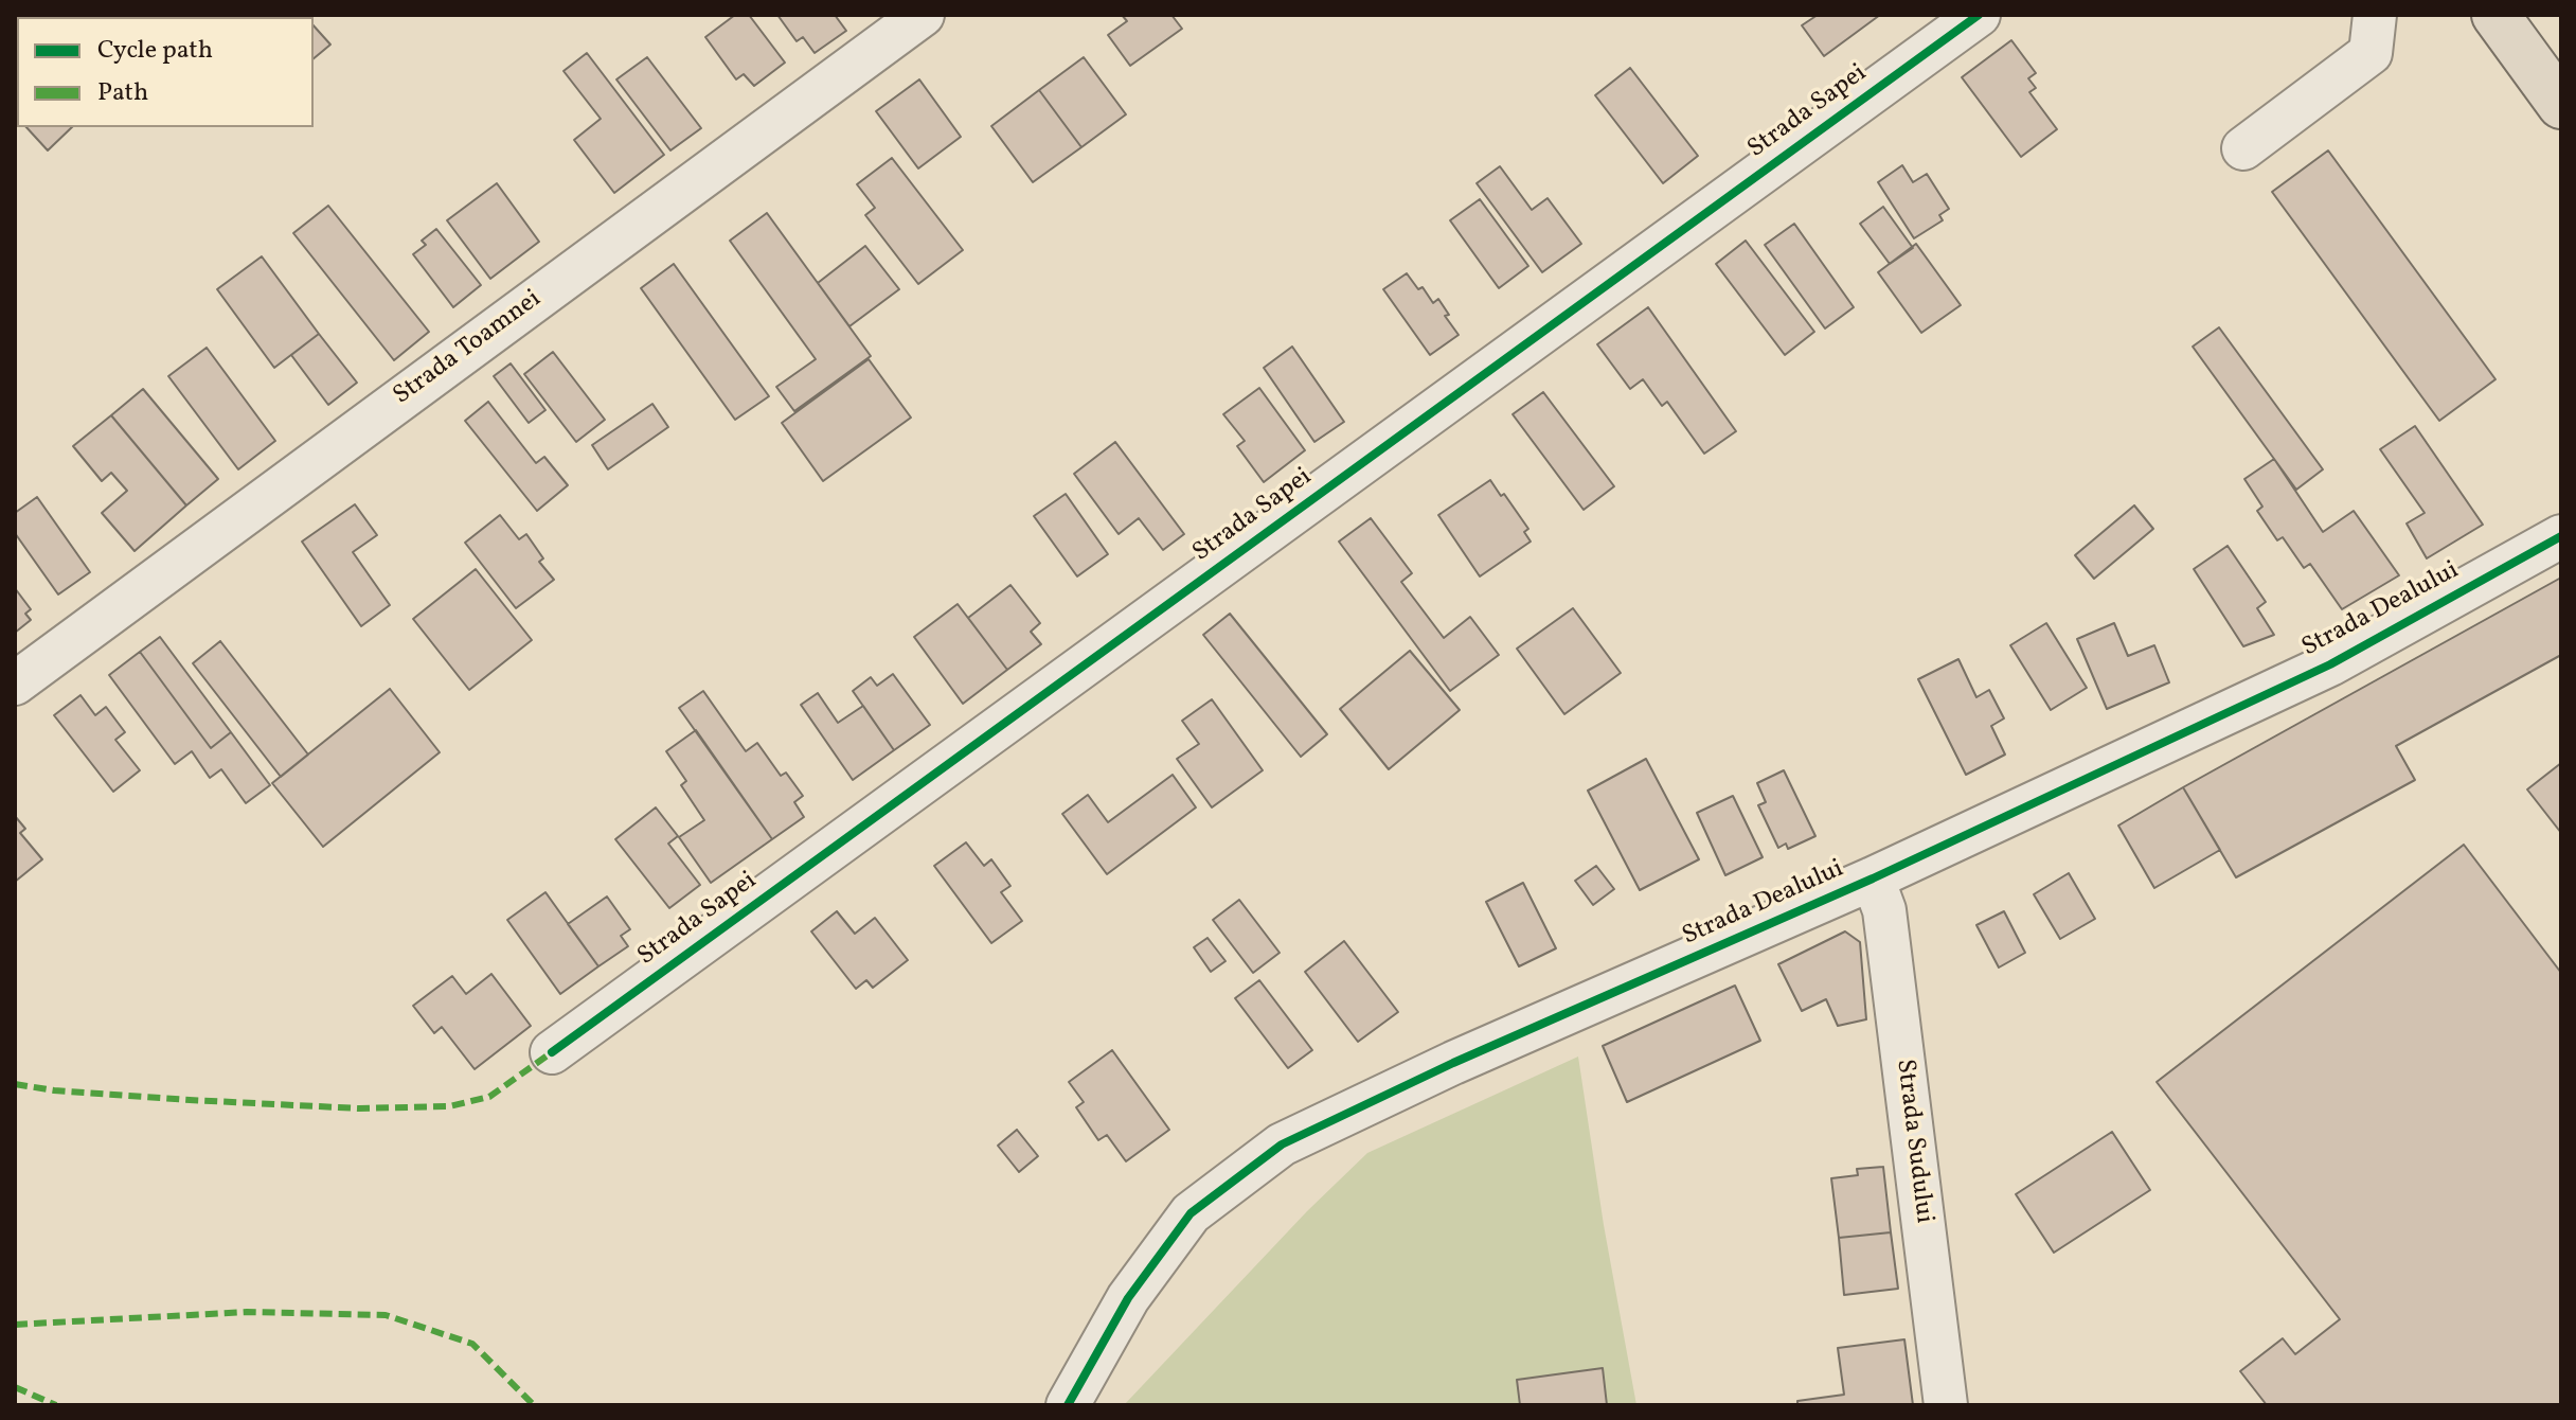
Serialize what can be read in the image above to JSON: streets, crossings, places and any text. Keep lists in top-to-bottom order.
{
  "streets": {
    "street": [
      "Strada Sapei",
      "Strada Toamnei",
      "Strada Dealului",
      "Strada Sudului"
    ]
  },
  "crossings": [
    ["Strada Dealului", "Strada Sudului"]
  ],
  "legend": ["Cycle path", "Path"]
}
